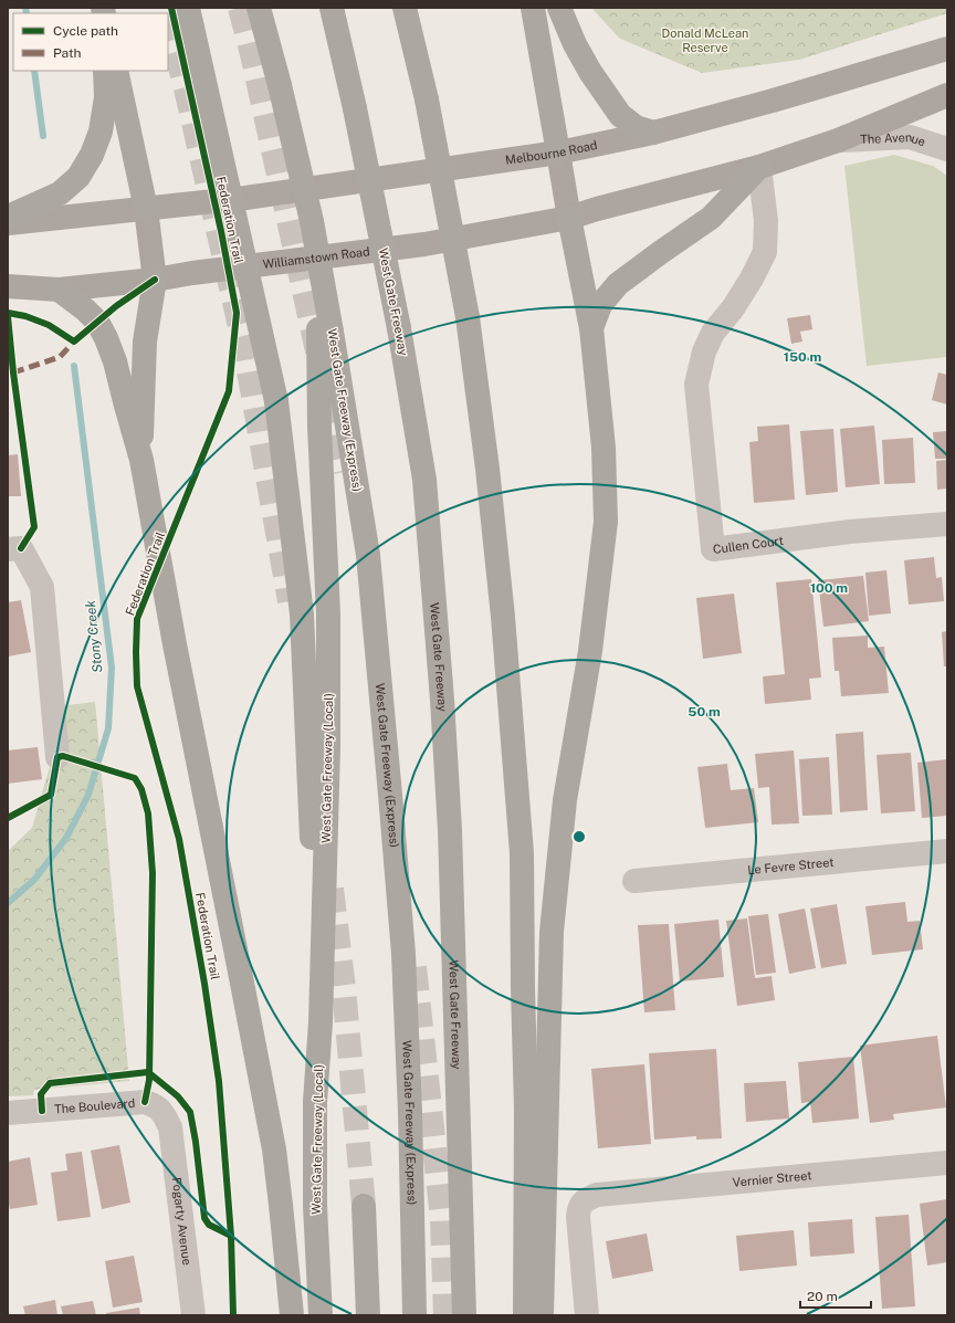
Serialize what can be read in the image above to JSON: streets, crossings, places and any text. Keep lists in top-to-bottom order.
{
  "streets": {
    "highway": ["West Gate Freeway", "West Gate Freeway (Express)", "West Gate Freeway (Local)"],
    "main road": ["Melbourne Road", "Williamstown Road"],
    "street": [
      "The Avenue",
      "Cullen Court",
      "Le Fevre Street",
      "The Boulevard",
      "Vernier Street",
      "Fogarty Avenue"
    ],
    "cycle path": ["Federation Trail"]
  },
  "crossings": [
    ["West Gate Freeway (Express)", "West Gate Freeway (Local)"],
    ["The Boulevard", "Fogarty Avenue"]
  ],
  "water": ["Stony Creek"],
  "parks": ["Donald McLean Reserve"],
  "legend": ["Cycle path", "Path"],
  "scale_bar": "20 m",
  "rings": ["150 m", "100 m", "50 m"]
}
